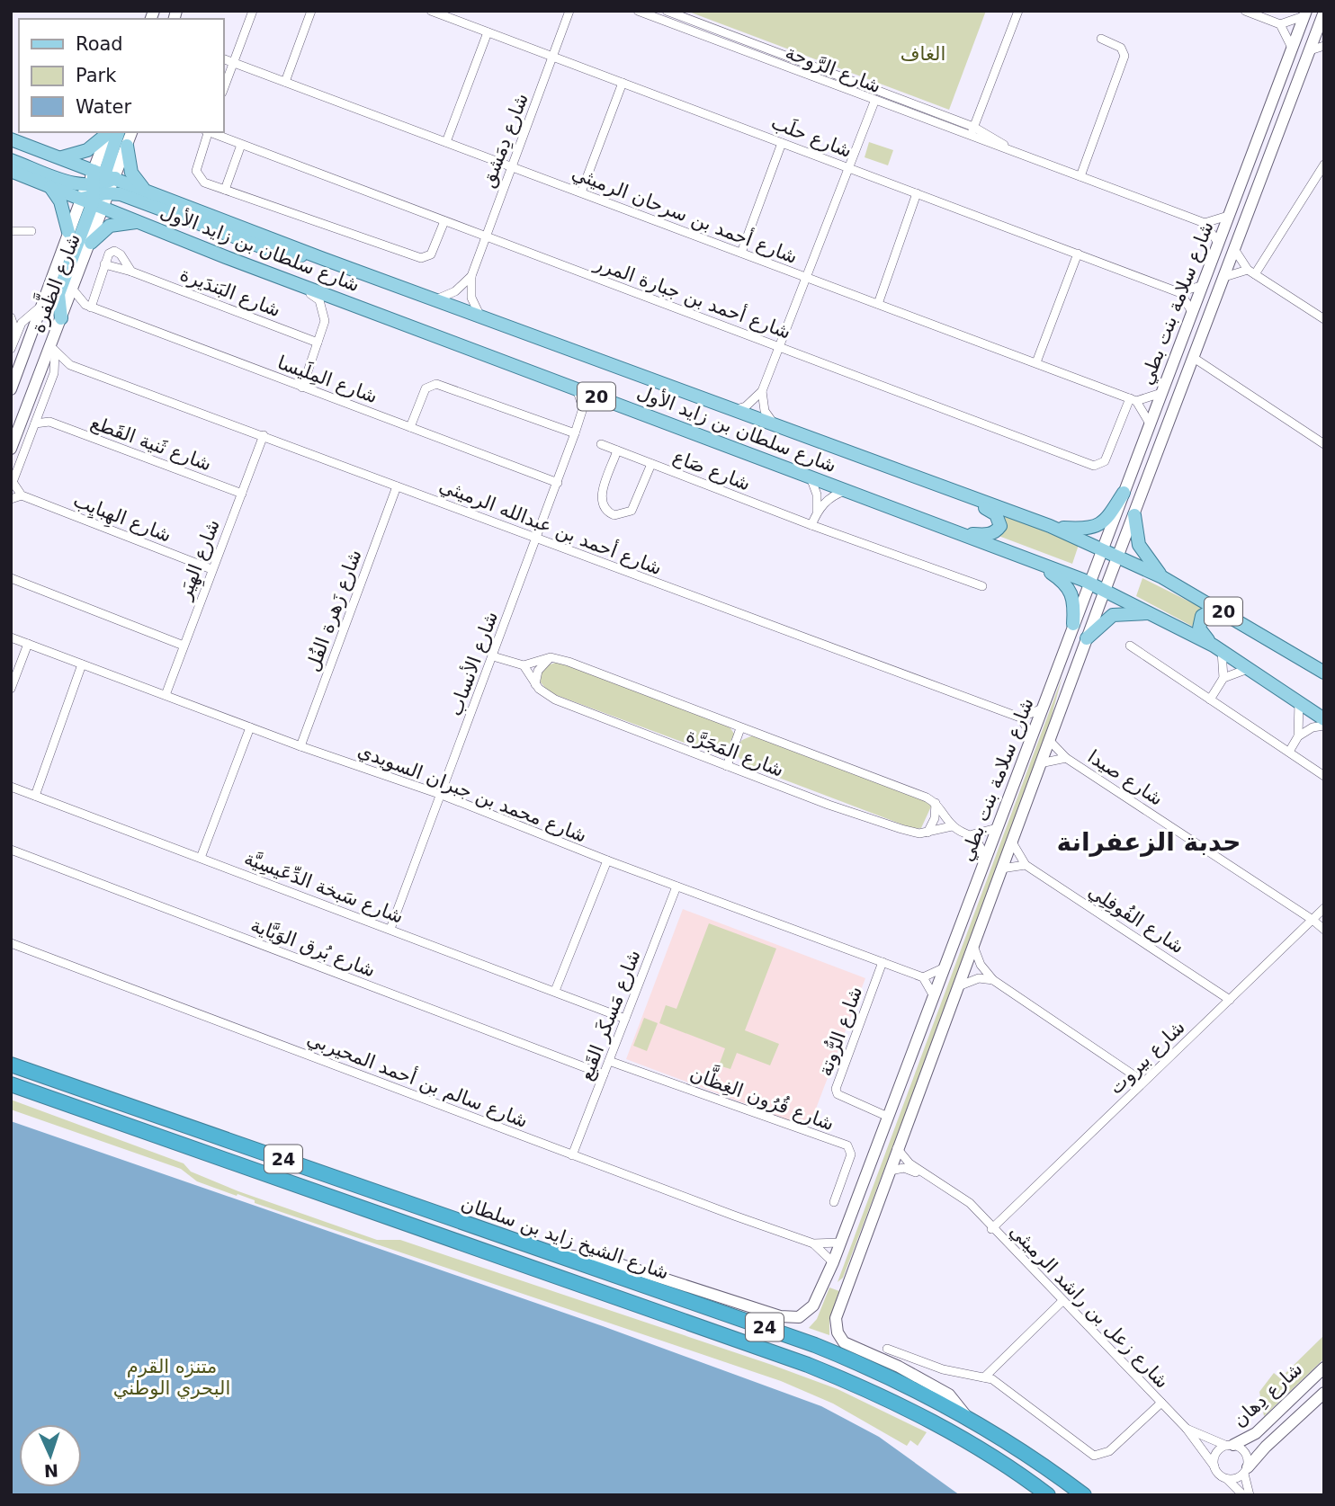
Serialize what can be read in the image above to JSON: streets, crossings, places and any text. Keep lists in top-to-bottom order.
{
  "streets": {
    "highway": ["24", "شارع الشيخ زايد بن سلطان"],
    "main road": [
      "شارع سلطان بن زايد الأول",
      "شارع الظَّفرة",
      "شارع سلامة بنت بطي",
      "20",
      "شارع دِهان"
    ],
    "street": [
      "شارع الرَّوحة",
      "شارع حلَب",
      "شارع دِمَشق",
      "شارع أحمد بن سرحان الرميثي",
      "شارع البَندَيرة",
      "شارع أحمد بن جبارة المرر",
      "شارع المِلَيسا",
      "شارع ثَنية القَطع",
      "شارع صَاع",
      "شارع الهِبايِب",
      "شارع أحمد بن عبدالله الرميثي",
      "شارع الهِيَر",
      "شارع زَهرة الفُل",
      "شارع الأنساب",
      "شارع المَجَرَّة",
      "شارع صيدا",
      "شارع محمد بن جبران السويدي",
      "شارع سَبخة الدِّعَيسِيَّة",
      "شارع الفُوفِلِي",
      "شارع بُرق الوَيَّاية",
      "شارع مَسكَر القَبع",
      "شارع الرُّوتة",
      "شارع بيروت",
      "شارع سالم بن أحمد المحيربي",
      "شارع قُرُون الغِظَّان",
      "شارع زعل بن راشد الرميثي"
    ]
  },
  "crossings": [
    ["شارع حلَب", "شارع دِمَشق"],
    ["شارع دِمَشق", "شارع أحمد بن سرحان الرميثي"],
    ["شارع دِمَشق", "شارع سلطان بن زايد الأول"],
    ["شارع دِمَشق", "شارع أحمد بن جبارة المرر"],
    ["شارع أحمد بن سرحان الرميثي", "شارع أحمد بن جبارة المرر"],
    ["شارع سلطان بن زايد الأول", "شارع الظَّفرة"],
    ["شارع سلطان بن زايد الأول", "شارع سلامة بنت بطي"],
    ["شارع الظَّفرة", "شارع المِلَيسا"],
    ["شارع الظَّفرة", "شارع أحمد بن عبدالله الرميثي"],
    ["شارع سلامة بنت بطي", "شارع صيدا"],
    ["شارع سلامة بنت بطي", "شارع الفُوفِلِي"],
    ["شارع سلامة بنت بطي", "شارع الرُّوتة"],
    ["شارع سلامة بنت بطي", "شارع سالم بن أحمد المحيربي"],
    ["شارع سلامة بنت بطي", "شارع الشيخ زايد بن سلطان"],
    ["شارع سلامة بنت بطي", "شارع زعل بن راشد الرميثي"],
    ["شارع المِلَيسا", "شارع الأنساب"],
    ["شارع ثَنية القَطع", "شارع الهِيَر"],
    ["شارع الهِبايِب", "شارع الهِيَر"],
    ["شارع أحمد بن عبدالله الرميثي", "شارع الهِيَر"],
    ["شارع أحمد بن عبدالله الرميثي", "شارع زَهرة الفُل"],
    ["شارع أحمد بن عبدالله الرميثي", "شارع الأنساب"],
    ["شارع الهِيَر", "شارع محمد بن جبران السويدي"],
    ["شارع زَهرة الفُل", "شارع محمد بن جبران السويدي"],
    ["شارع الأنساب", "شارع محمد بن جبران السويدي"],
    ["شارع الأنساب", "شارع سَبخة الدِّعَيسِيَّة"],
    ["شارع صيدا", "شارع بيروت"],
    ["شارع محمد بن جبران السويدي", "شارع مَسكَر القَبع"],
    ["شارع محمد بن جبران السويدي", "شارع الرُّوتة"],
    ["شارع سَبخة الدِّعَيسِيَّة", "شارع مَسكَر القَبع"],
    ["شارع الفُوفِلِي", "شارع بيروت"],
    ["شارع بُرق الوَيَّاية", "شارع مَسكَر القَبع"],
    ["شارع مَسكَر القَبع", "شارع سالم بن أحمد المحيربي"],
    ["شارع مَسكَر القَبع", "شارع قُرُون الغِظَّان"],
    ["شارع بيروت", "شارع زعل بن راشد الرميثي"],
    ["شارع زعل بن راشد الرميثي", "شارع دِهان"]
  ],
  "districts": ["حدبة الزعفرانة"],
  "parks": ["الغاف", "متنزه القرم البحري الوطني"],
  "legend": ["Road", "Park", "Water"],
  "north": "bottom"
}
